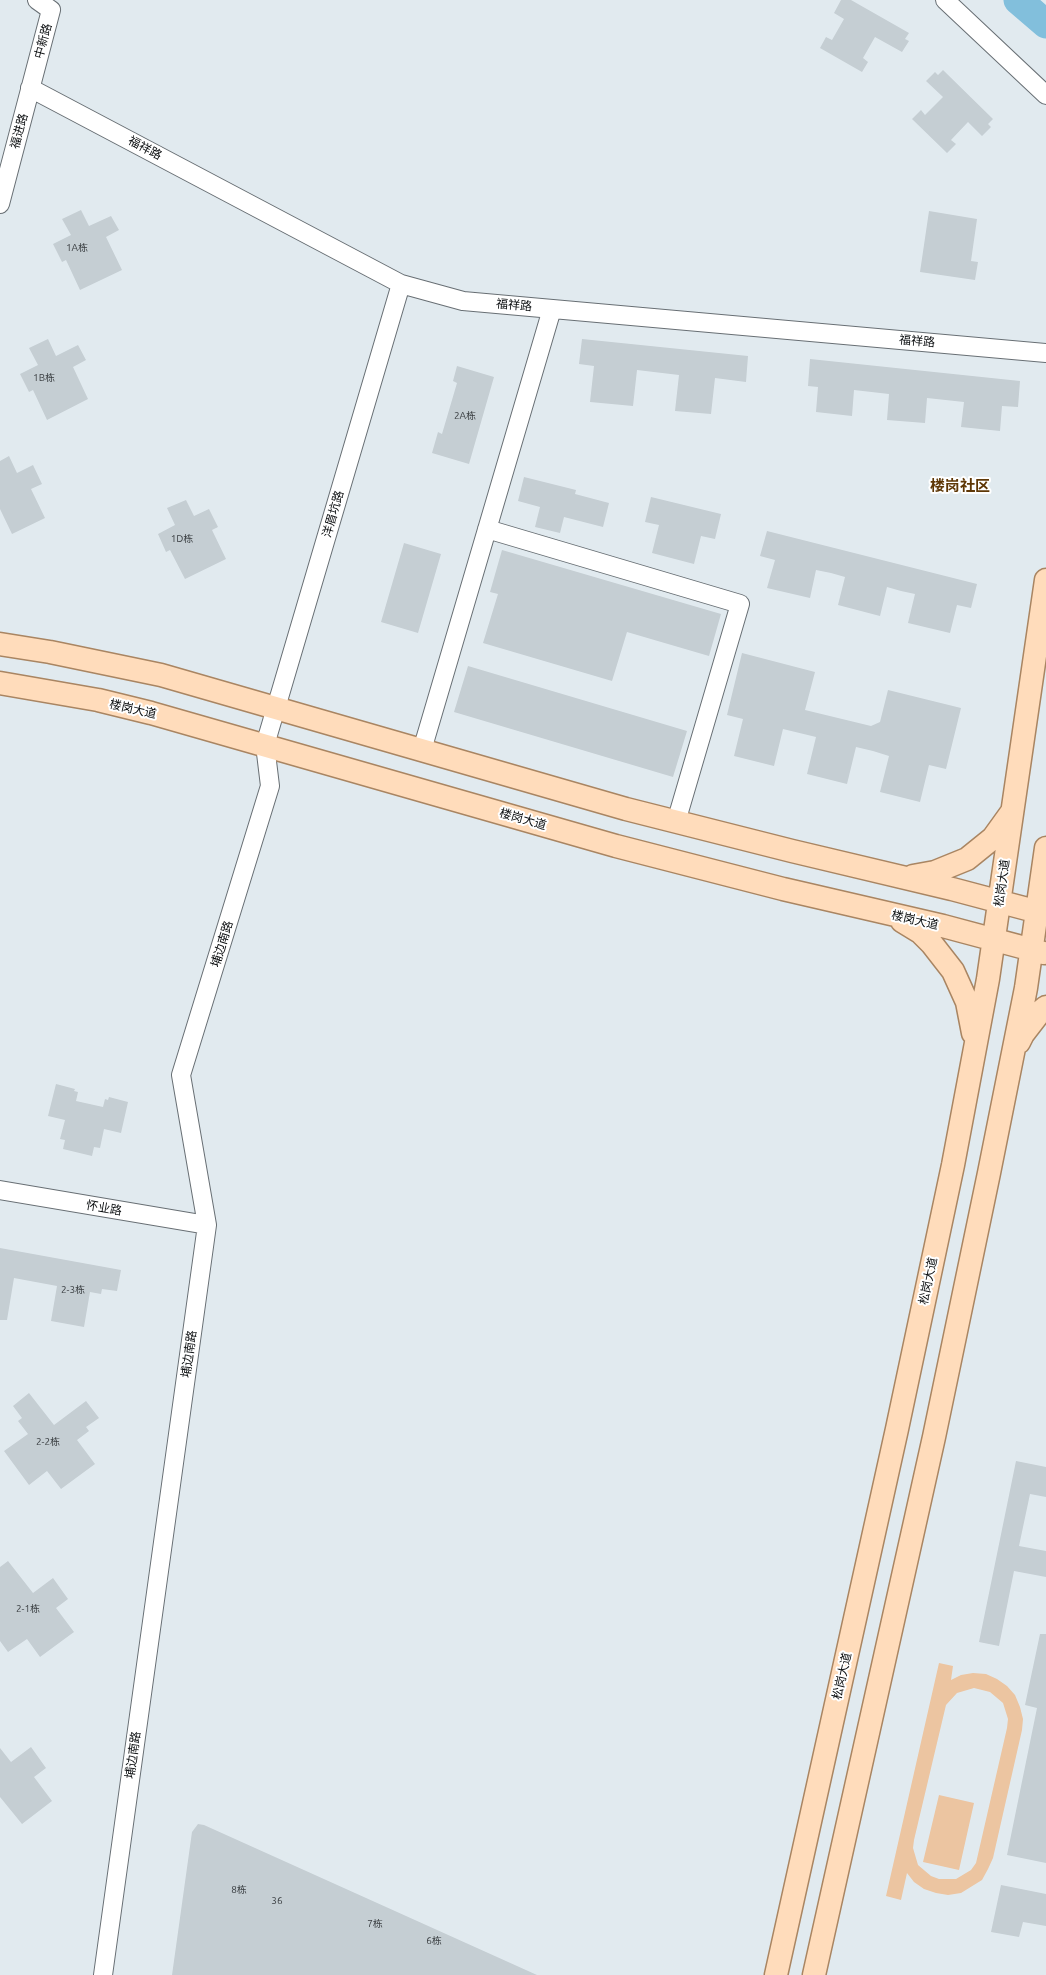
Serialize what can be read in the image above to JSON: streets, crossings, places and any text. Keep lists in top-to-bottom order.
{
  "streets": {
    "main road": ["楼岗大道", "松岗大道"],
    "street": [
      "中新路",
      "福进路",
      "福祥路",
      "洋眉坑路",
      "埔边南路",
      "怀业路"
    ]
  },
  "crossings": [
    ["中新路", "福进路"],
    ["中新路", "福祥路"],
    ["福进路", "福祥路"],
    ["福祥路", "洋眉坑路"],
    ["洋眉坑路", "楼岗大道"],
    ["洋眉坑路", "埔边南路"],
    ["楼岗大道", "松岗大道"],
    ["楼岗大道", "埔边南路"],
    ["埔边南路", "怀业路"]
  ],
  "districts": ["楼岗社区"],
  "house_numbers": [
    "1A栋",
    "1B栋",
    "2A栋",
    "1D栋",
    "2-3栋",
    "2-2栋",
    "2-1栋",
    "8栋",
    "36",
    "7栋",
    "6栋"
  ]
}
